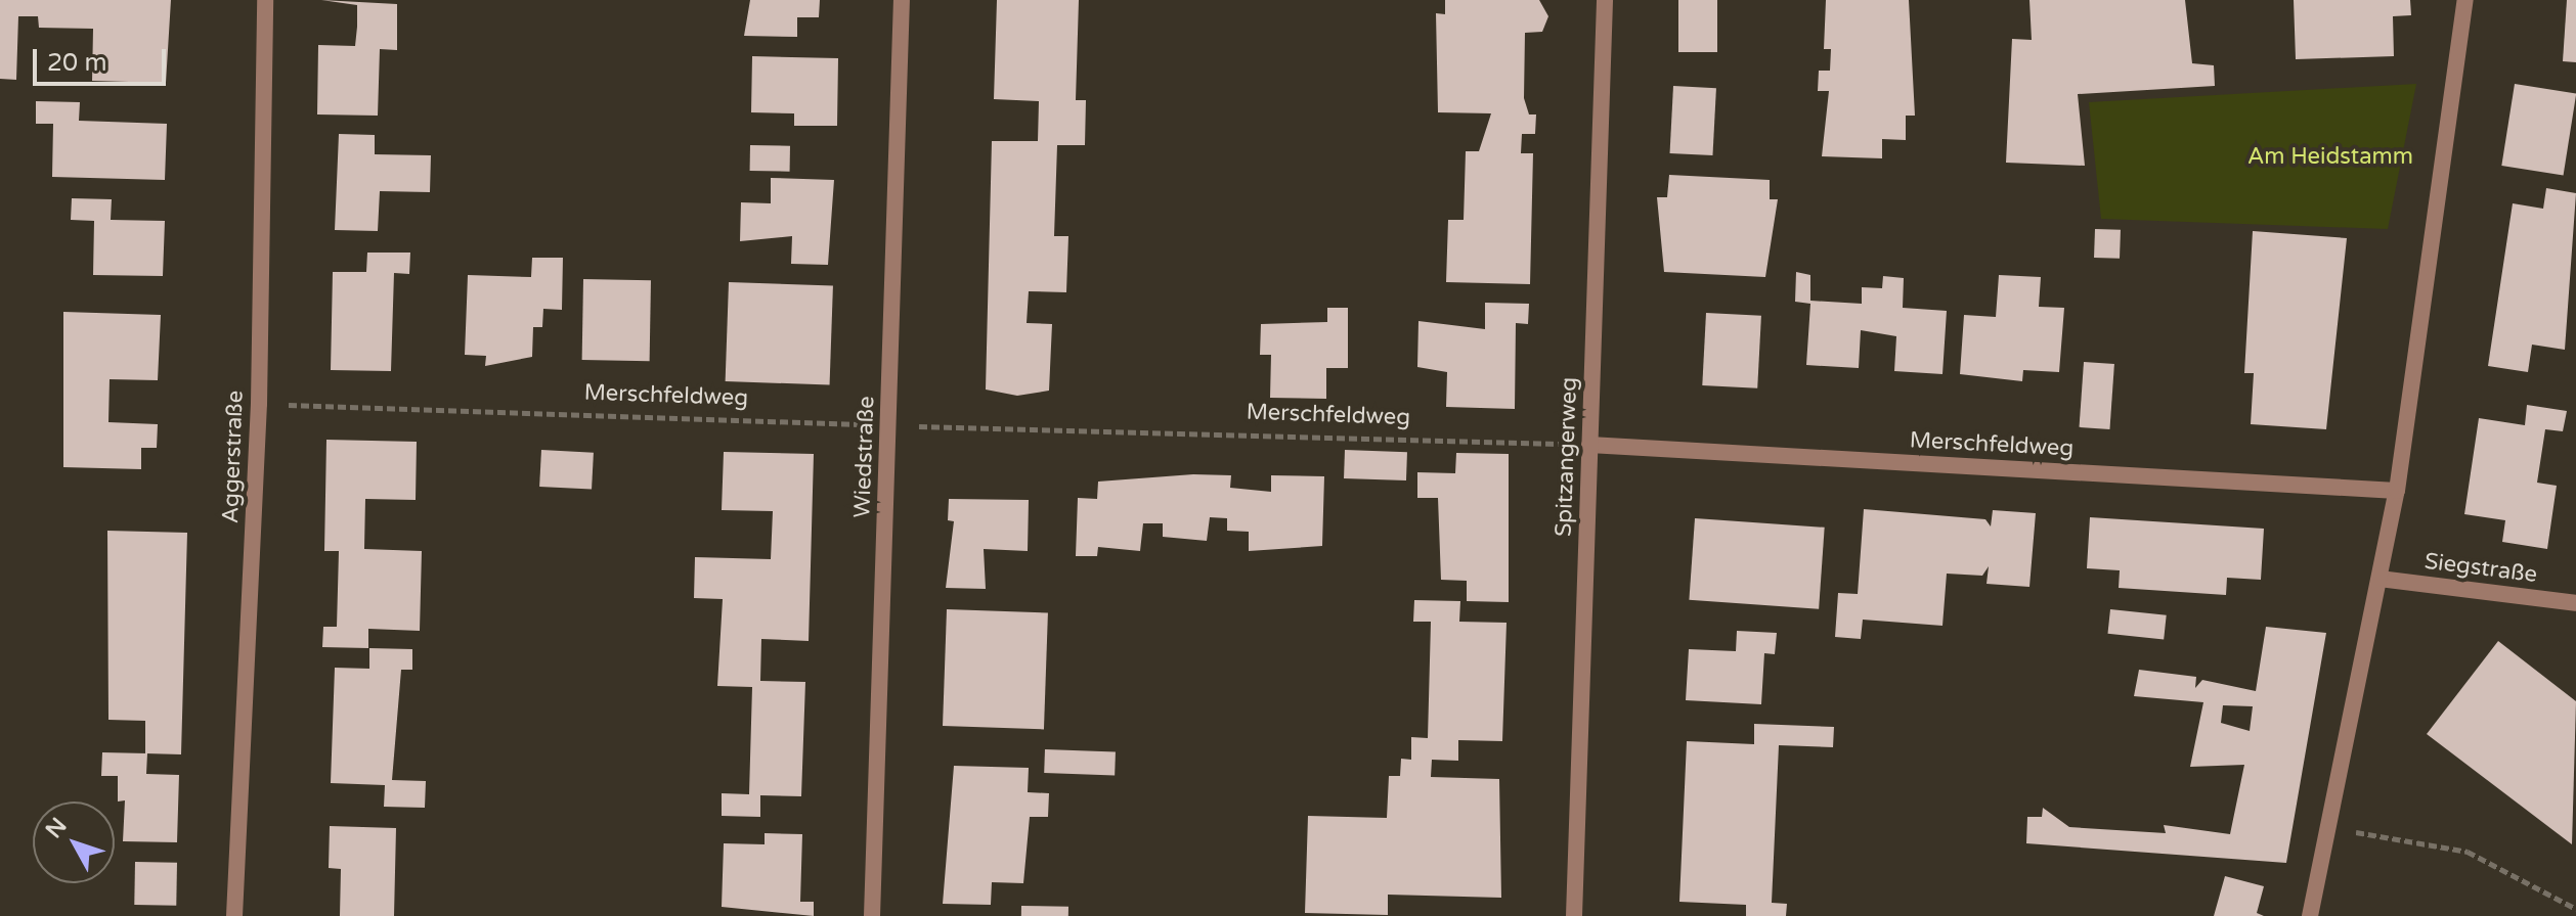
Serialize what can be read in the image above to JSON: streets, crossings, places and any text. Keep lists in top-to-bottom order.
{
  "streets": {
    "street": [
      "Merschfeldweg",
      "Aggerstraße",
      "Wiedstraße",
      "Spitzangerweg",
      "Siegstraße"
    ]
  },
  "crossings": [
    ["Merschfeldweg", "Aggerstraße"],
    ["Merschfeldweg", "Wiedstraße"],
    ["Merschfeldweg", "Spitzangerweg"]
  ],
  "parks": ["Am Heidstamm"],
  "scale_bar": "20 m",
  "north": "top left"
}
